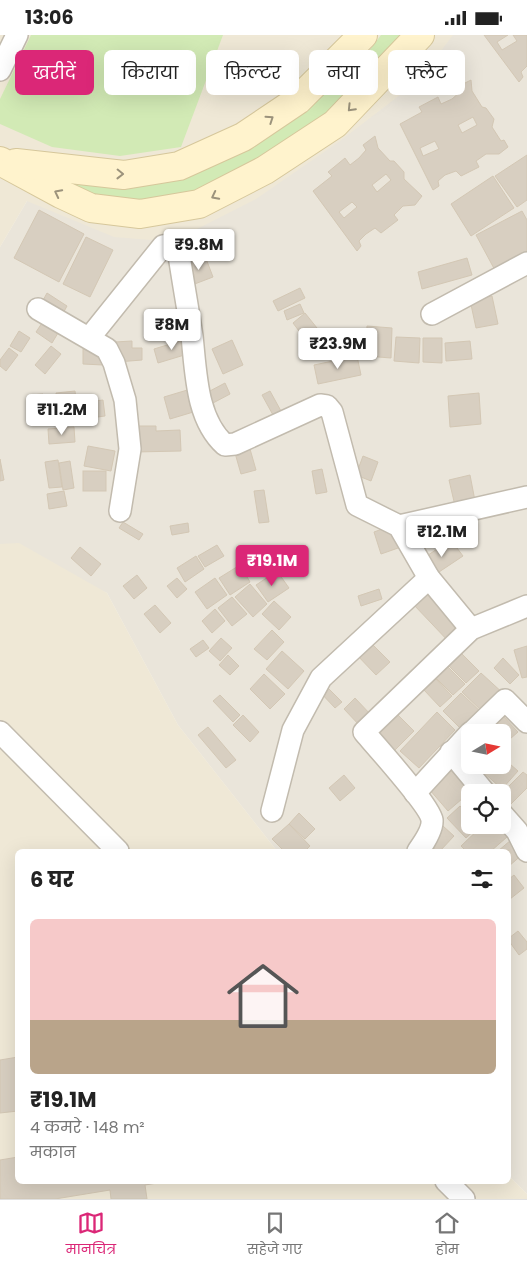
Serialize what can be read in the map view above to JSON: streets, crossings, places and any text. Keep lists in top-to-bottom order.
{
  "north": "right",
  "page": {
    "status": "13:06",
    "chip": [
      "खरीदें",
      "किराया",
      "फ़िल्टर",
      "नया",
      "फ़्लैट"
    ],
    "price": [
      "₹9.8M",
      "₹8M",
      "₹23.9M",
      "₹11.2M",
      "₹12.1M",
      "₹19.1M"
    ],
    "heading": "6 घर",
    "list": [
      {
        "name": "₹19.1M",
        "note": "4 कमरे · 148 m² · मकान"
      }
    ],
    "tabs": ["मानचित्र", "सहेजे गए", "होम"]
  }
}
